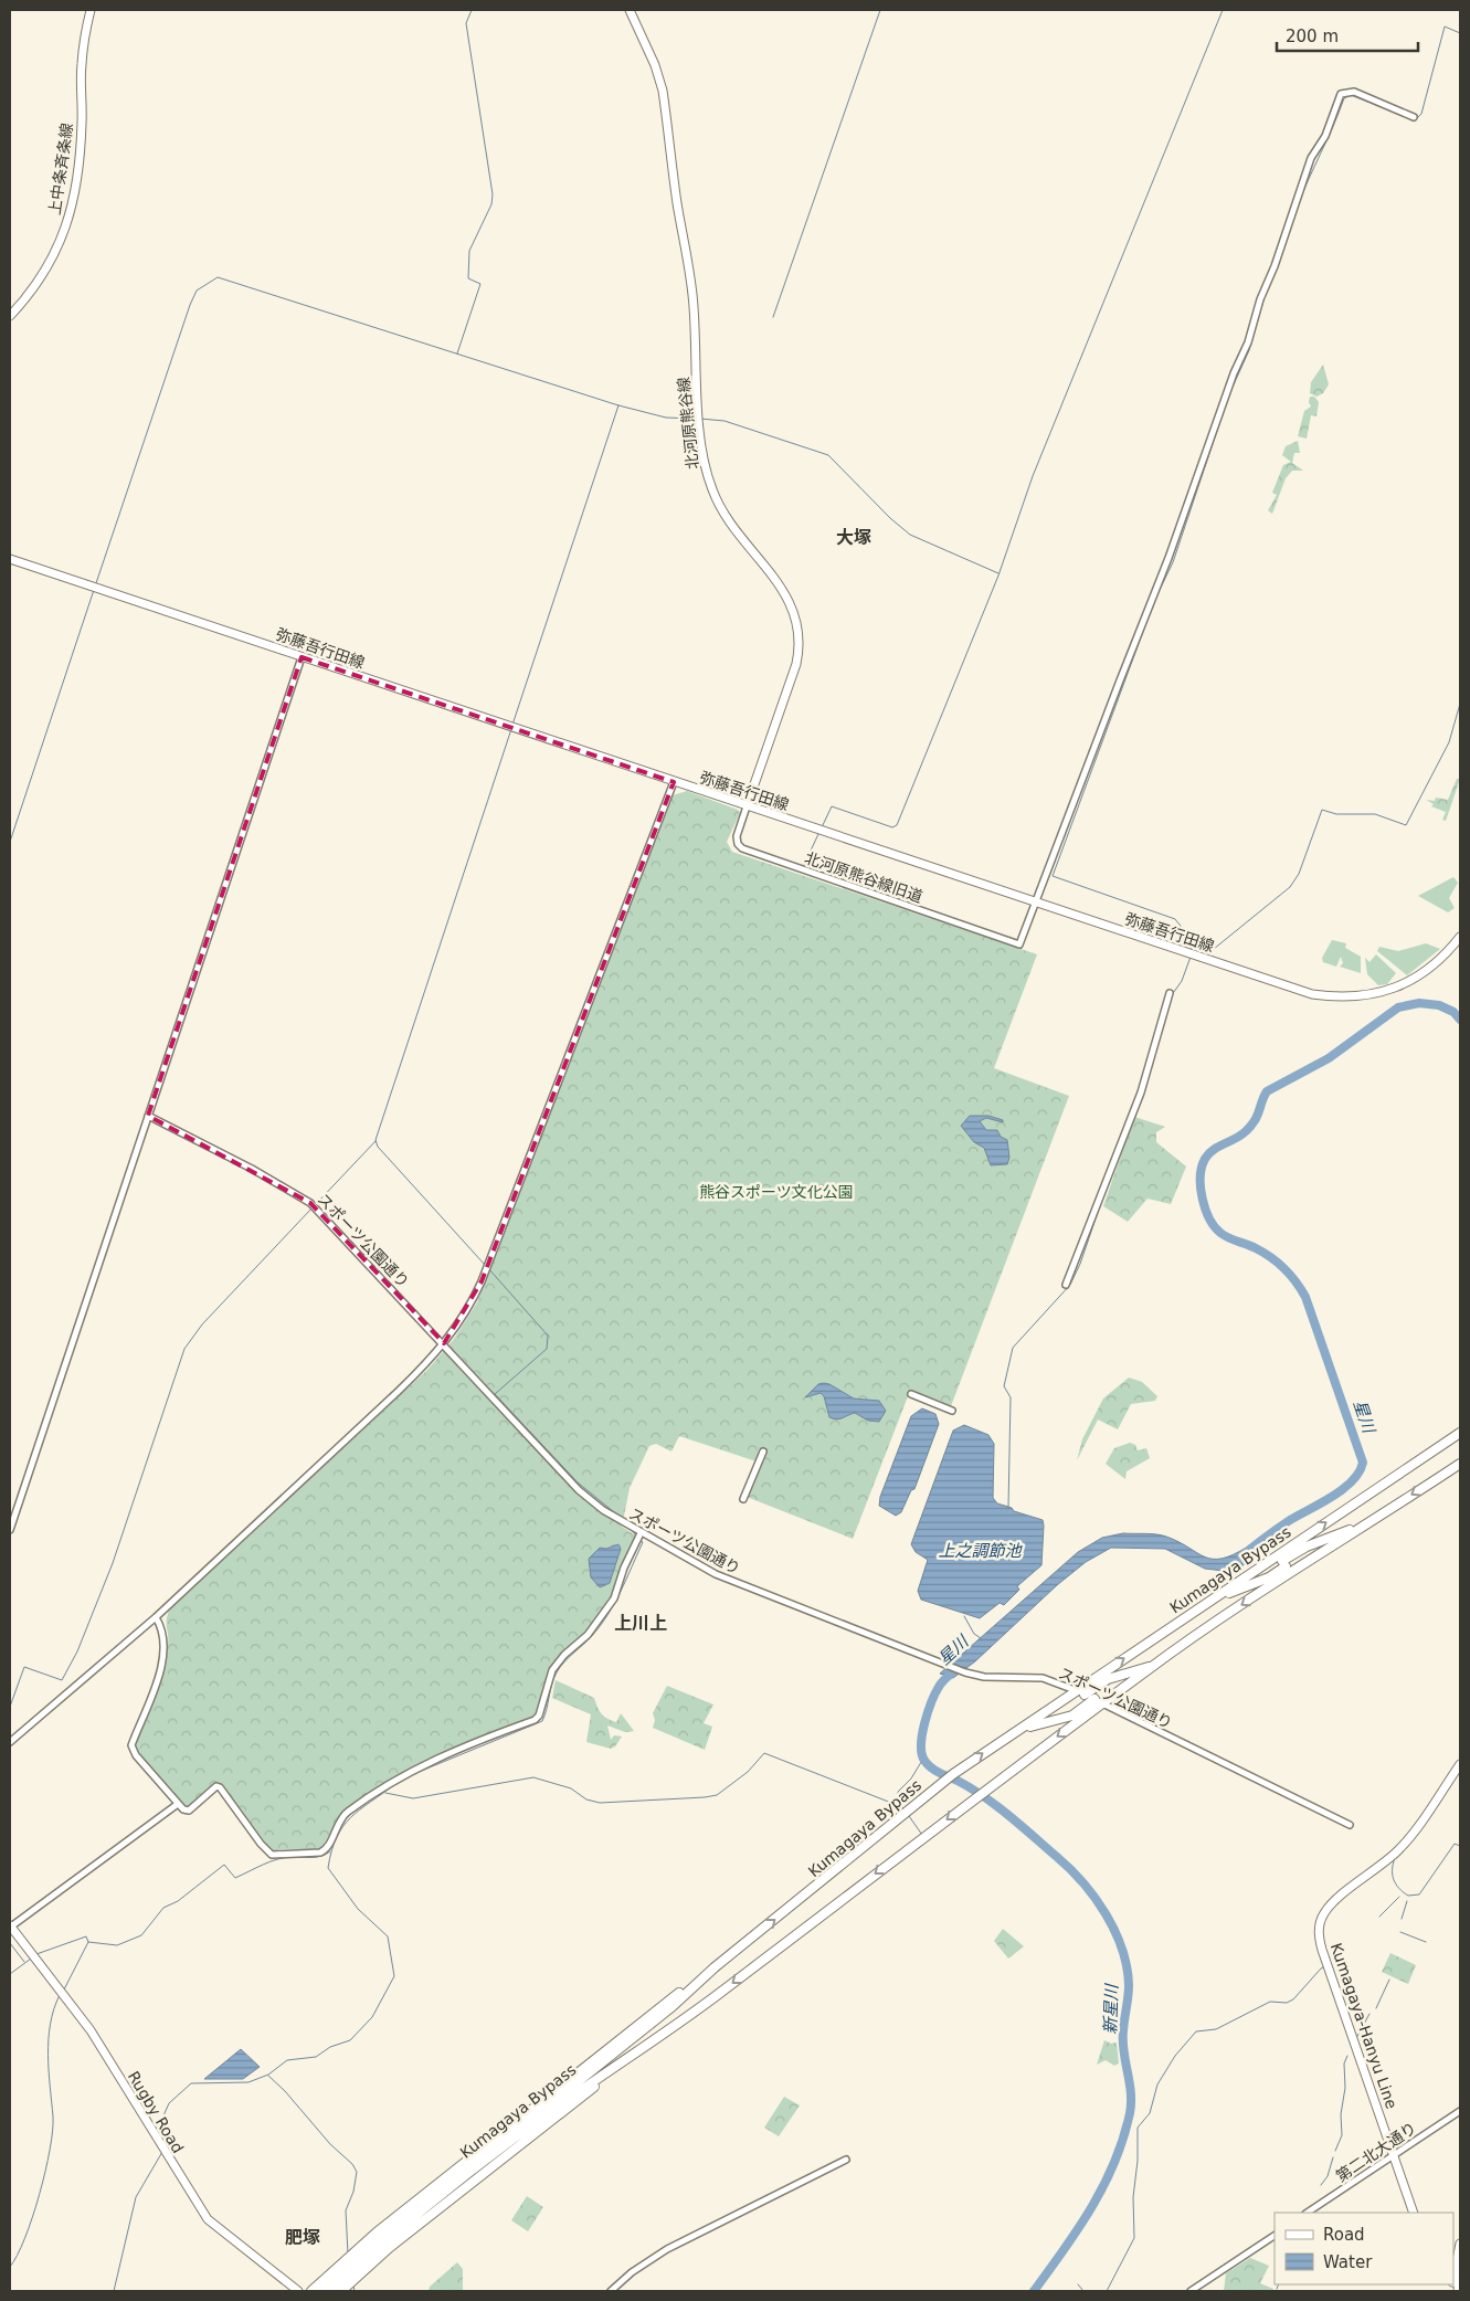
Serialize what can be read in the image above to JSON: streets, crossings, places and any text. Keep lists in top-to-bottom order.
{
  "streets": {
    "highway": ["Kumagaya Bypass"],
    "main road": [
      "上中条斉条線",
      "北河原熊谷線",
      "弥藤吾行田線",
      "Kumagaya-Hanyu Line",
      "Rugby Road"
    ],
    "street": ["北河原熊谷線旧道", "スポーツ公園通り", "第二北大通り"]
  },
  "crossings": [
    ["北河原熊谷線", "弥藤吾行田線"],
    ["北河原熊谷線", "北河原熊谷線旧道"],
    ["弥藤吾行田線", "北河原熊谷線旧道"],
    ["スポーツ公園通り", "Kumagaya Bypass"],
    ["Kumagaya-Hanyu Line", "第二北大通り"]
  ],
  "districts": ["大塚", "上川上", "肥塚"],
  "water": ["星川", "上之調節池", "新星川"],
  "parks": ["熊谷スポーツ文化公園"],
  "legend": ["Road", "Water"],
  "scale_bar": "200 m"
}
